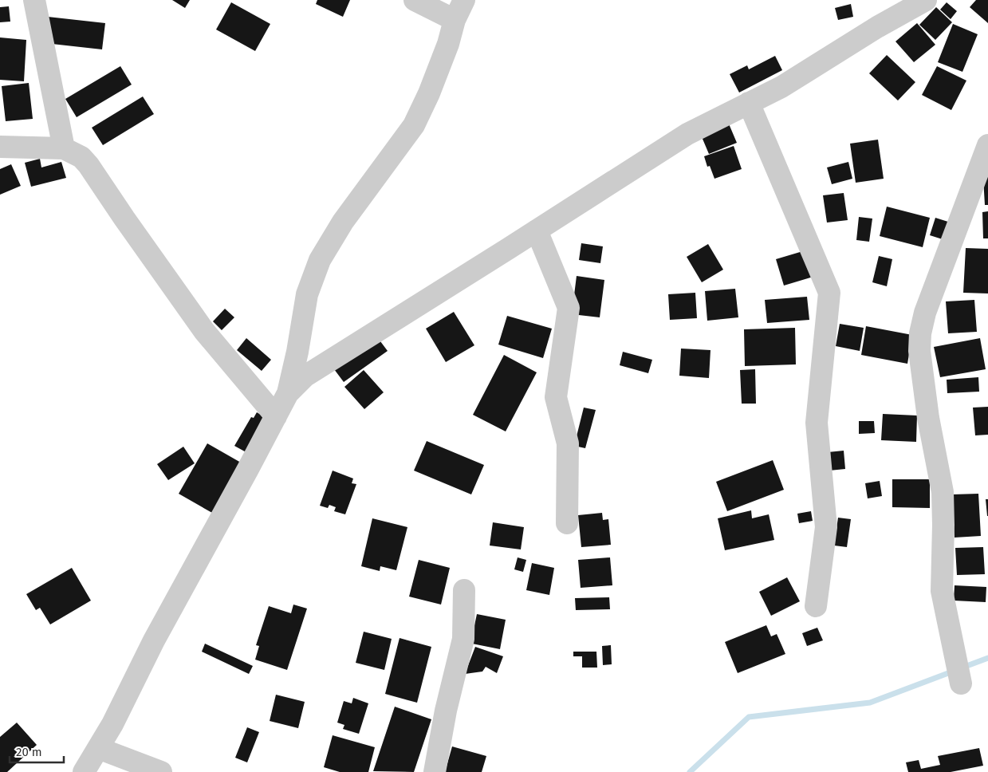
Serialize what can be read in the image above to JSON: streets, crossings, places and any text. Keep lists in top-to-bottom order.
{
  "scale_bar": "20 m"
}
